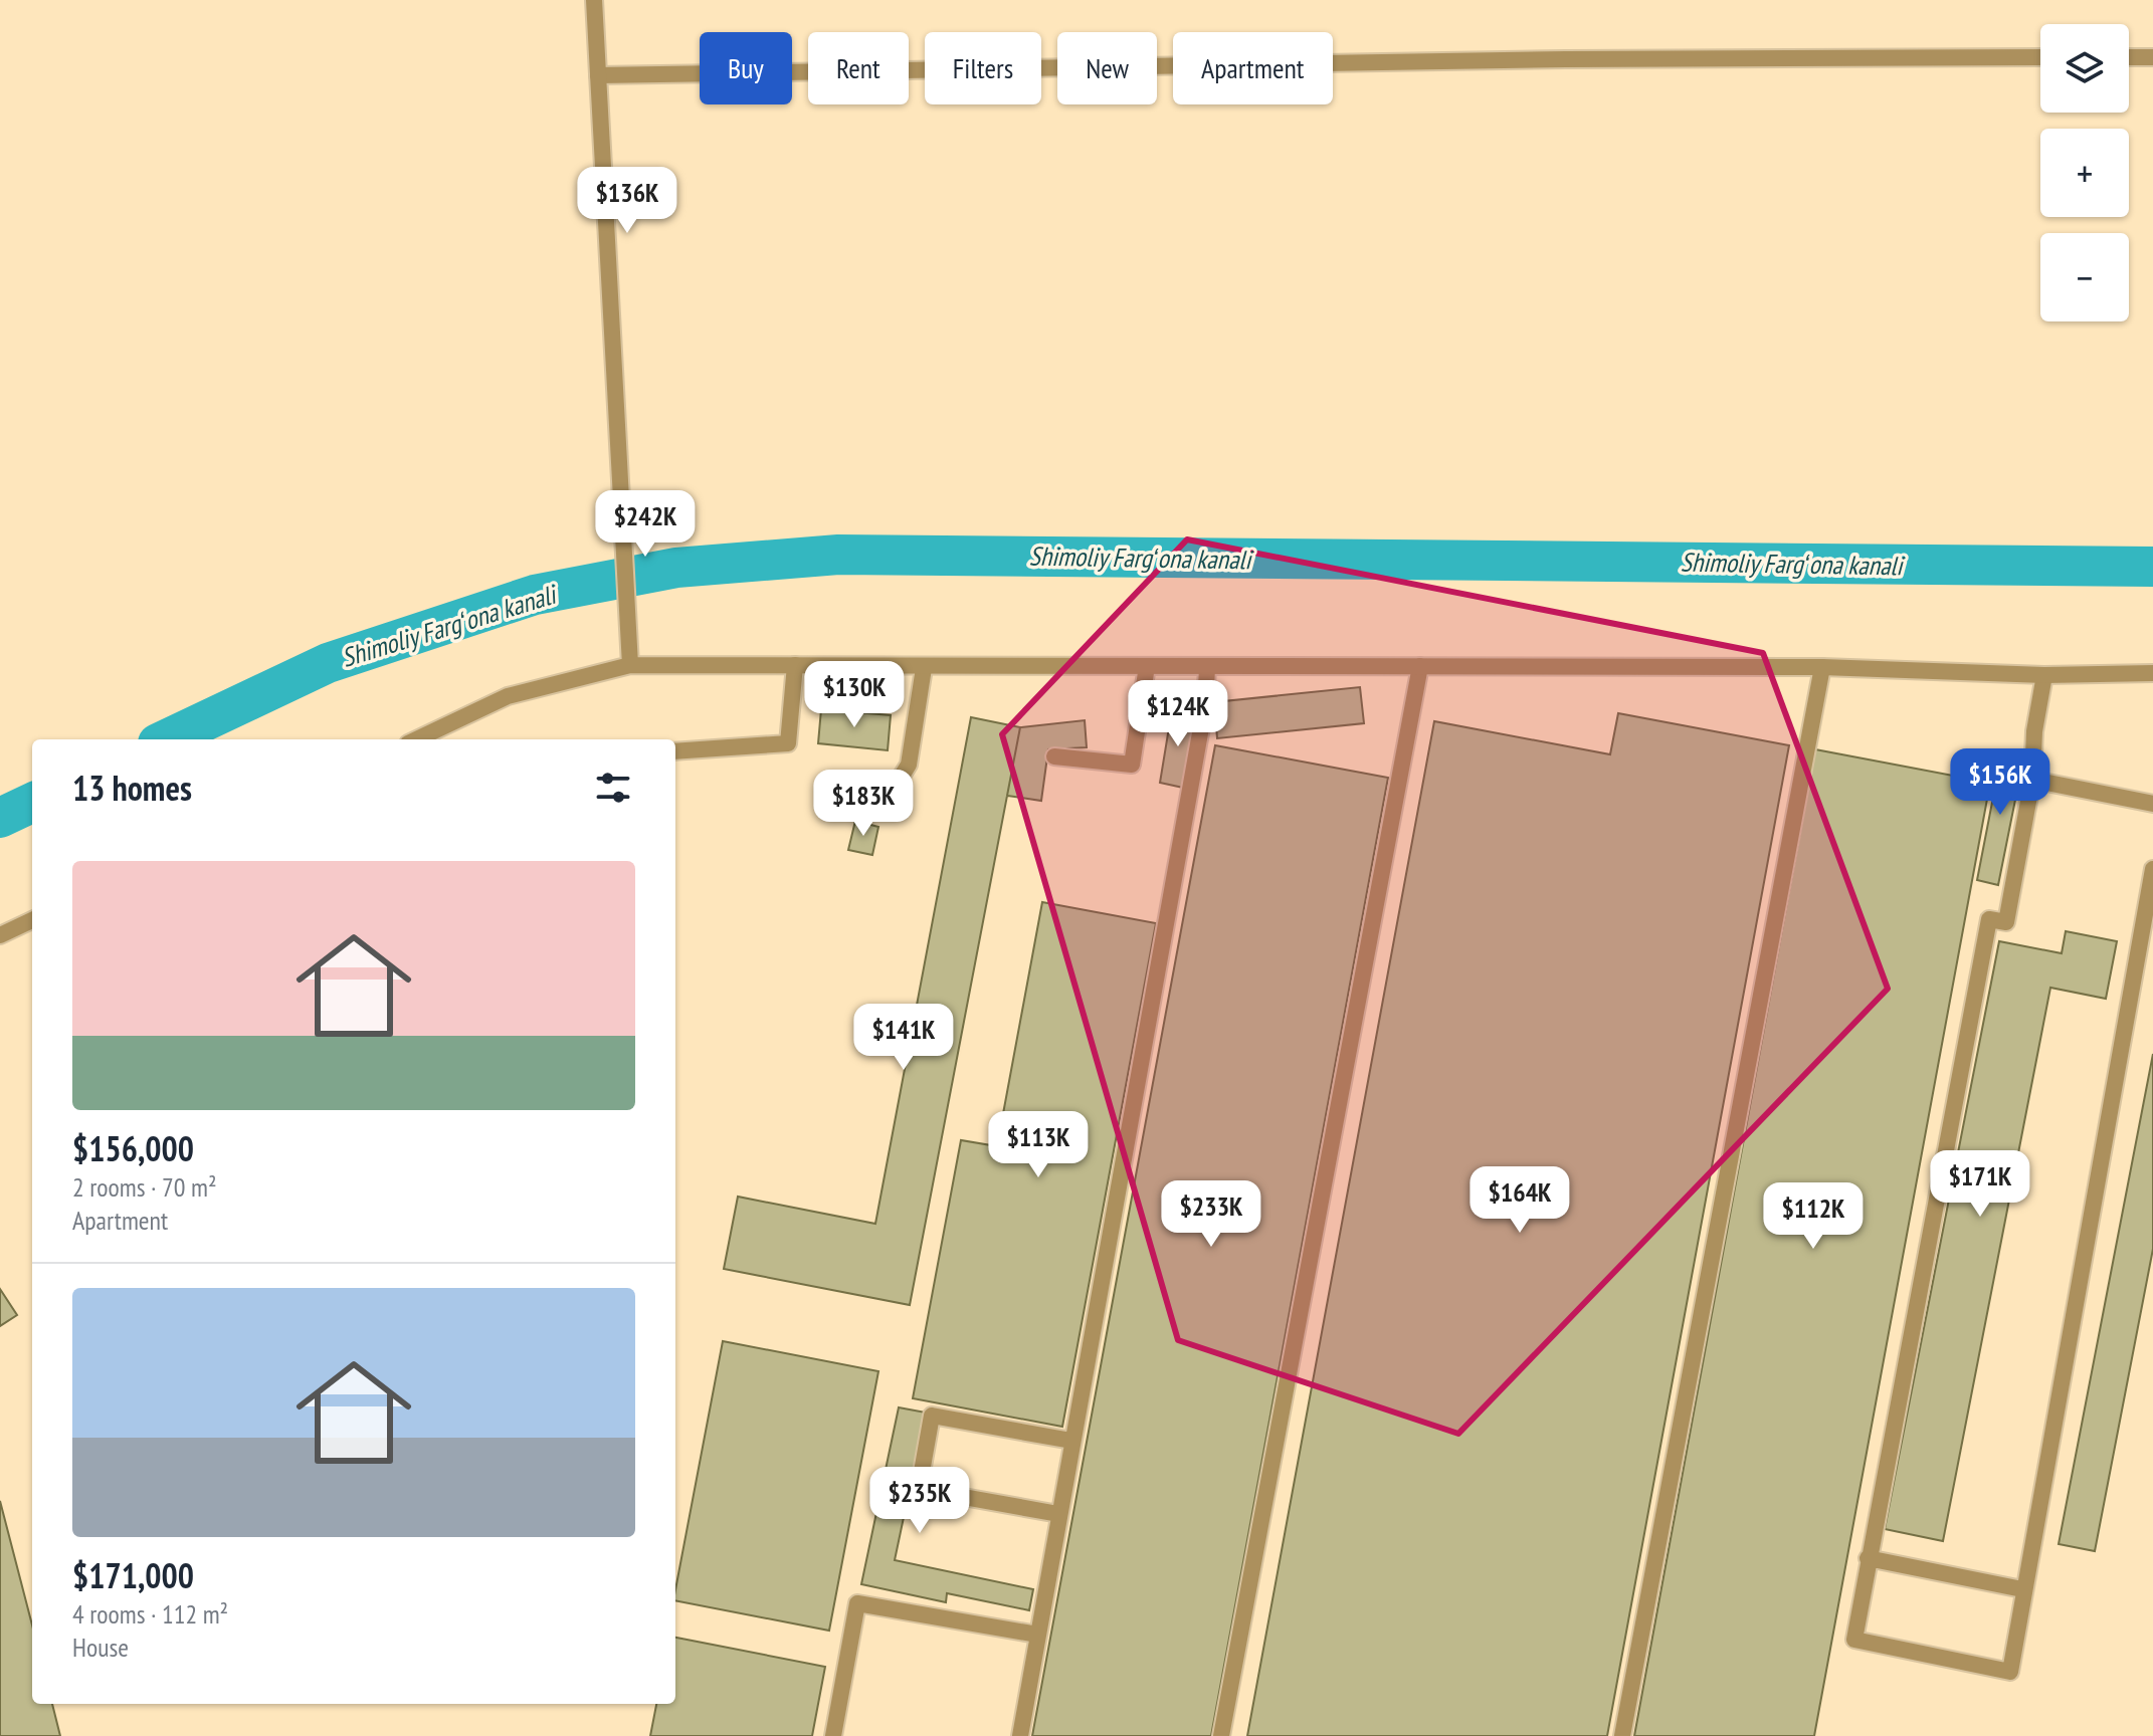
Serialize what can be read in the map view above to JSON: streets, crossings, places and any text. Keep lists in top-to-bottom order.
{
  "water": ["Shimoliy Fargʻona kanali"],
  "page": {
    "map_buttons": ["+", "−"],
    "chip": [
      "Buy",
      "Rent",
      "Filters",
      "New",
      "Apartment"
    ],
    "price": [
      "$136K",
      "$242K",
      "$130K",
      "$124K",
      "$156K",
      "$183K",
      "$141K",
      "$113K",
      "$171K",
      "$164K",
      "$233K",
      "$112K",
      "$235K"
    ],
    "heading": "13 homes",
    "list": [
      {
        "name": "$156,000",
        "note": "2 rooms · 70 m² · Apartment"
      },
      {
        "name": "$171,000",
        "note": "4 rooms · 112 m² · House"
      }
    ]
  }
}
